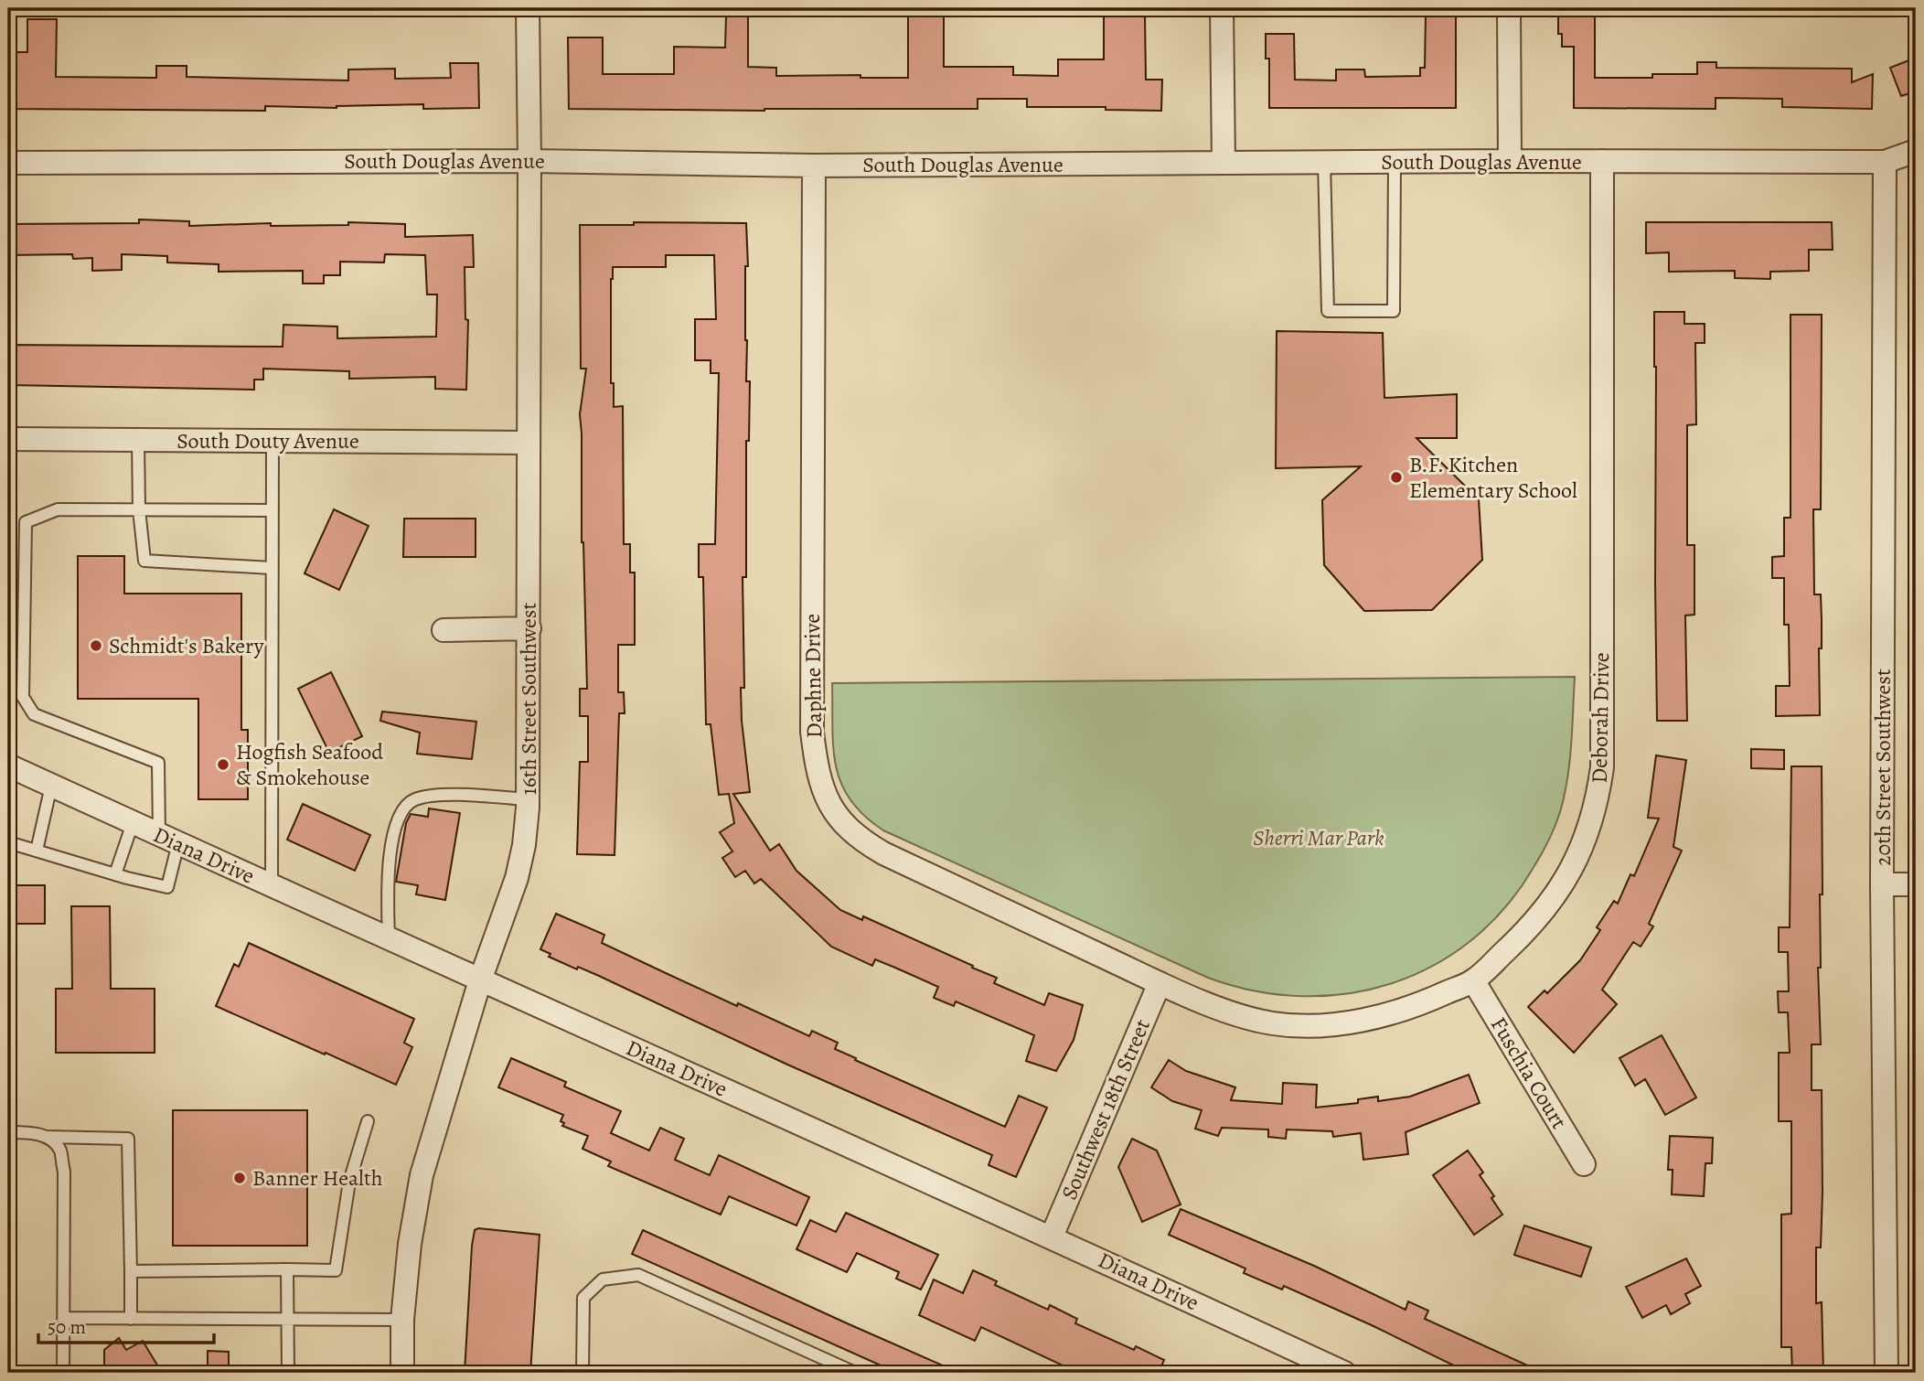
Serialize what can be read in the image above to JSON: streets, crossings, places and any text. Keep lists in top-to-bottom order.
{
  "streets": {
    "street": [
      "South Douglas Avenue",
      "South Douty Avenue",
      "Daphne Drive",
      "16th Street Southwest",
      "Deborah Drive",
      "20th Street Southwest",
      "Diana Drive",
      "Fuschia Court",
      "Southwest 18th Street"
    ]
  },
  "crossings": [
    ["South Douglas Avenue", "Daphne Drive"],
    ["South Douglas Avenue", "16th Street Southwest"],
    ["South Douglas Avenue", "Deborah Drive"],
    ["South Douglas Avenue", "20th Street Southwest"],
    ["South Douty Avenue", "16th Street Southwest"],
    ["Daphne Drive", "Deborah Drive"],
    ["Daphne Drive", "Southwest 18th Street"],
    ["16th Street Southwest", "Diana Drive"],
    ["Deborah Drive", "Fuschia Court"],
    ["Deborah Drive", "Southwest 18th Street"],
    ["Diana Drive", "Southwest 18th Street"]
  ],
  "parks": ["Sherri Mar Park"],
  "places": [
    "B.F. Kitchen Elementary School",
    "Schmidt's Bakery",
    "Hogfish Seafood & Smokehouse",
    "Banner Health"
  ],
  "scale_bar": "50 m"
}
